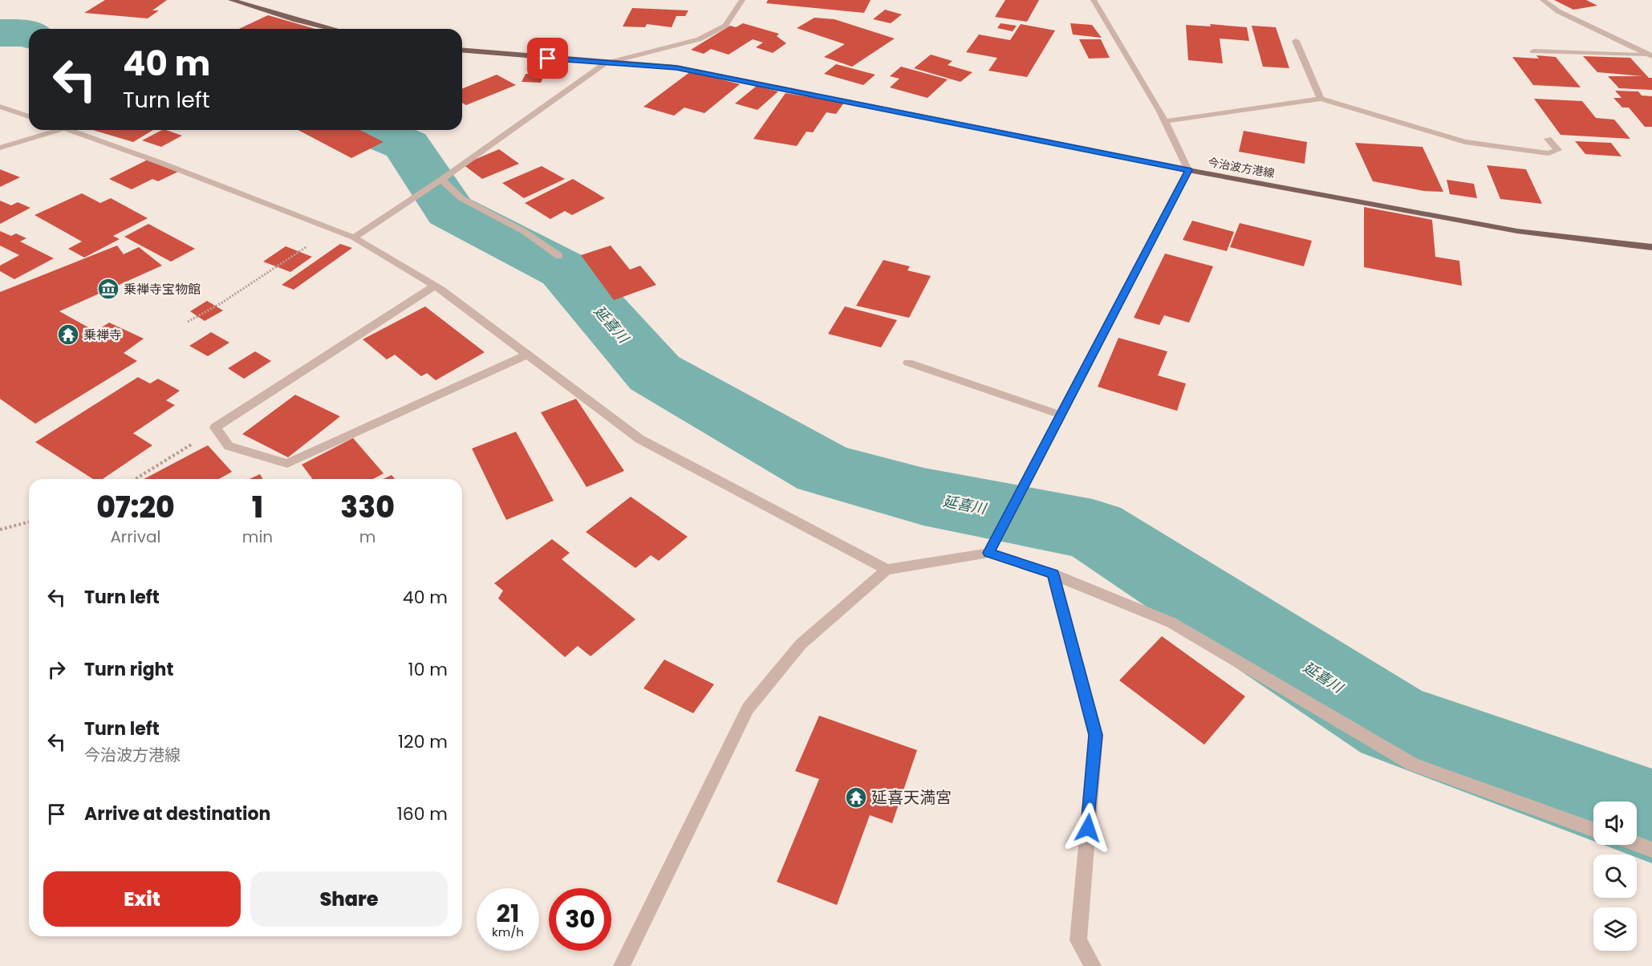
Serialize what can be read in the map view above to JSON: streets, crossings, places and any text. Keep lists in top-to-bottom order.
{
  "streets": {
    "main road": ["今治波方港線"]
  },
  "water": ["延喜川"],
  "places": {
    "museum": ["乗禅寺宝物館"],
    "temple": ["乗禅寺", "延喜天満宮"]
  },
  "page": {
    "turn": ["40 m", "Turn left"],
    "eta": [
      "07:20",
      "Arrival",
      "1",
      "min",
      "330",
      "m"
    ],
    "list": [
      {
        "name": "Turn left",
        "value": "40 m"
      },
      {
        "name": "Turn right",
        "value": "10 m"
      },
      {
        "name": "Turn left",
        "note": "今治波方港線",
        "value": "120 m"
      },
      {
        "name": "Arrive at destination",
        "value": "160 m"
      }
    ],
    "buttons": ["Exit", "Share"],
    "speed": "21 km/h",
    "limit": "30"
  }
}
